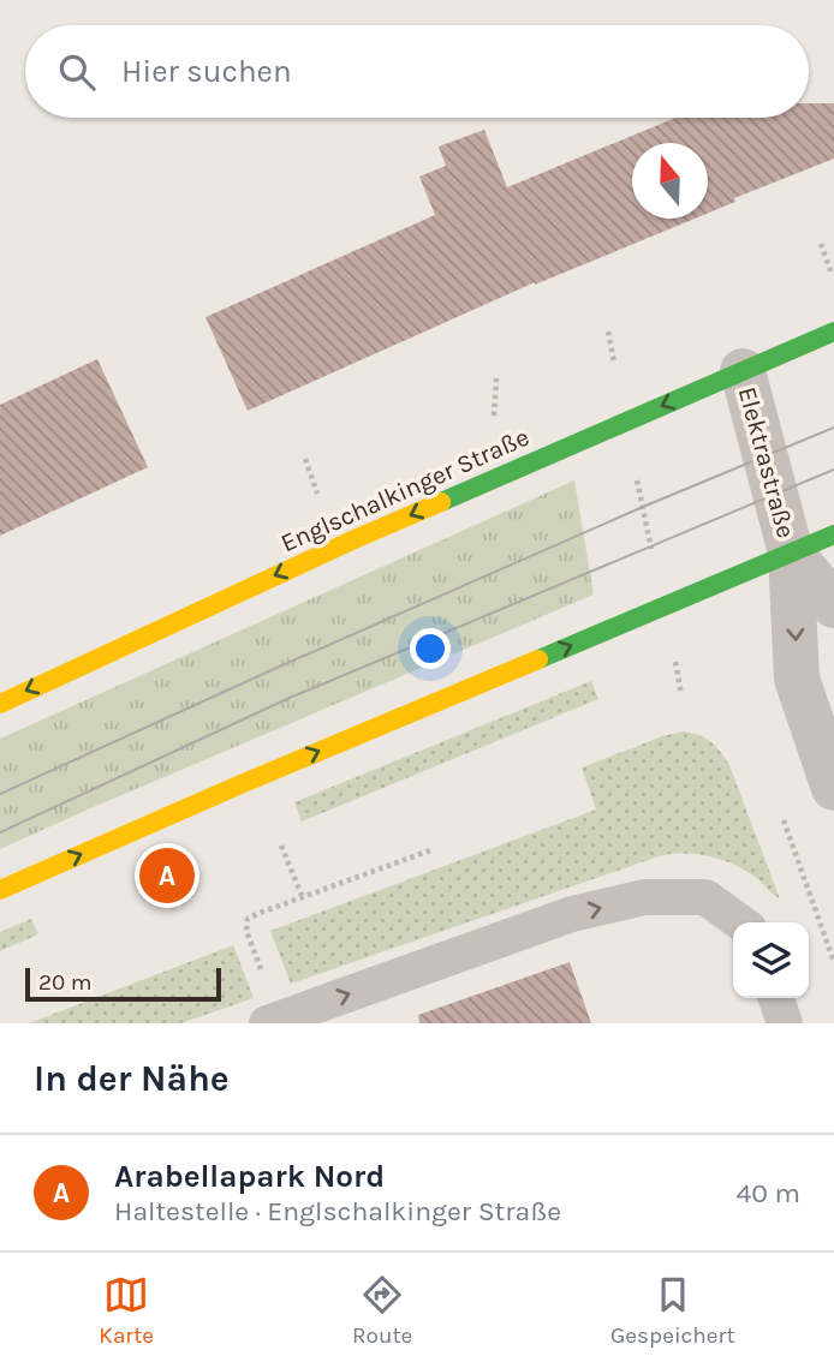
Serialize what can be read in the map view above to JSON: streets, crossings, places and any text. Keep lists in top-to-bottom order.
{
  "streets": {
    "main road": ["Englschalkinger Straße"],
    "street": ["Elektrastraße"]
  },
  "crossings": [
    ["Elektrastraße", "Englschalkinger Straße"]
  ],
  "one_way": ["Elektrastraße", "Englschalkinger Straße"],
  "scale_bar": "20 m",
  "north": "top",
  "page": {
    "search": "Hier suchen",
    "pins": "A",
    "scale": "20 m",
    "heading": "In der Nähe",
    "list": [
      {
        "mark": "A",
        "name": "Arabellapark Nord",
        "note": "Haltestelle · Englschalkinger Straße",
        "value": "40 m"
      }
    ],
    "nav": ["Karte", "Route", "Gespeichert"]
  }
}
